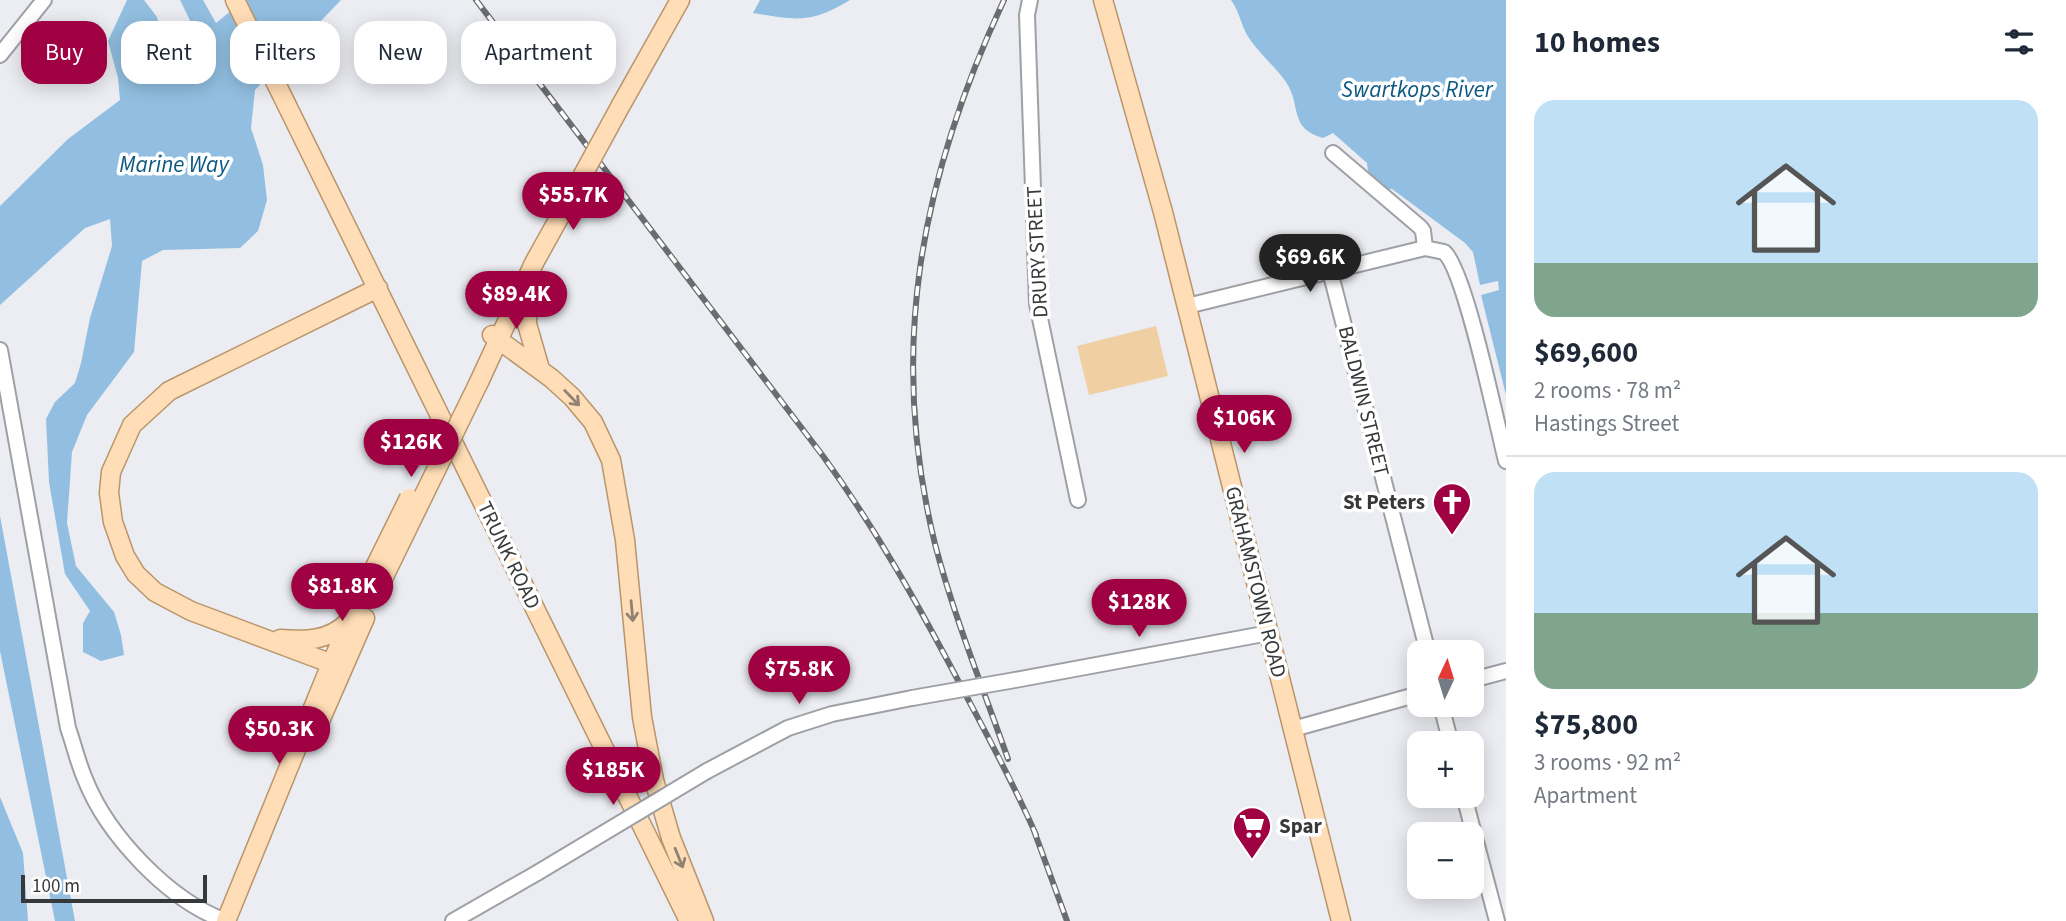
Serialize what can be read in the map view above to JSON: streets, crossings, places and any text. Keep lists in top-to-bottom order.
{
  "streets": {
    "main road": ["TRUNK ROAD", "GRAHAMSTOWN ROAD"],
    "street": ["DRURY STREET", "BALDWIN STREET"]
  },
  "water": ["Swartkops River", "Marine Way"],
  "places": {
    "church": ["St Peters"],
    "supermarket": ["Spar"]
  },
  "scale_bar": "100 m",
  "north": "top",
  "page": {
    "heading": "10 homes",
    "chip": [
      "Buy",
      "Rent",
      "Filters",
      "New",
      "Apartment"
    ],
    "list": [
      {
        "name": "$69,600",
        "note": "2 rooms · 78 m² · Hastings Street"
      },
      {
        "name": "$75,800",
        "note": "3 rooms · 92 m² · Apartment"
      }
    ],
    "price": [
      "$55.7K",
      "$69.6K",
      "$89.4K",
      "$106K",
      "$126K",
      "$81.8K",
      "$128K",
      "$75.8K",
      "$50.3K",
      "$185K"
    ],
    "map_buttons": ["+", "−"],
    "scale": "100 m"
  }
}
